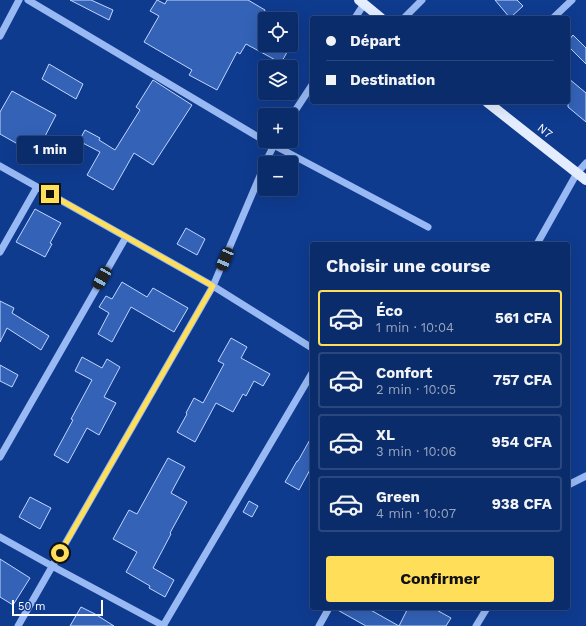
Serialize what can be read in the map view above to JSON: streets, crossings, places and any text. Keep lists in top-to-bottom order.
{
  "streets": {
    "main road": ["N7"]
  },
  "scale_bar": "50 m",
  "page": {
    "map_buttons": ["+", "−"],
    "banner": ["Départ", "Destination"],
    "bubble": "1 min",
    "heading": "Choisir une course",
    "list": [
      {
        "name": "Éco",
        "note": "1 min · 10:04",
        "value": "561 CFA"
      },
      {
        "name": "Confort",
        "note": "2 min · 10:05",
        "value": "757 CFA"
      },
      {
        "name": "XL",
        "note": "3 min · 10:06",
        "value": "954 CFA"
      },
      {
        "name": "Green",
        "note": "4 min · 10:07",
        "value": "938 CFA"
      }
    ],
    "buttons": "Confirmer",
    "scale": "50 m"
  }
}
